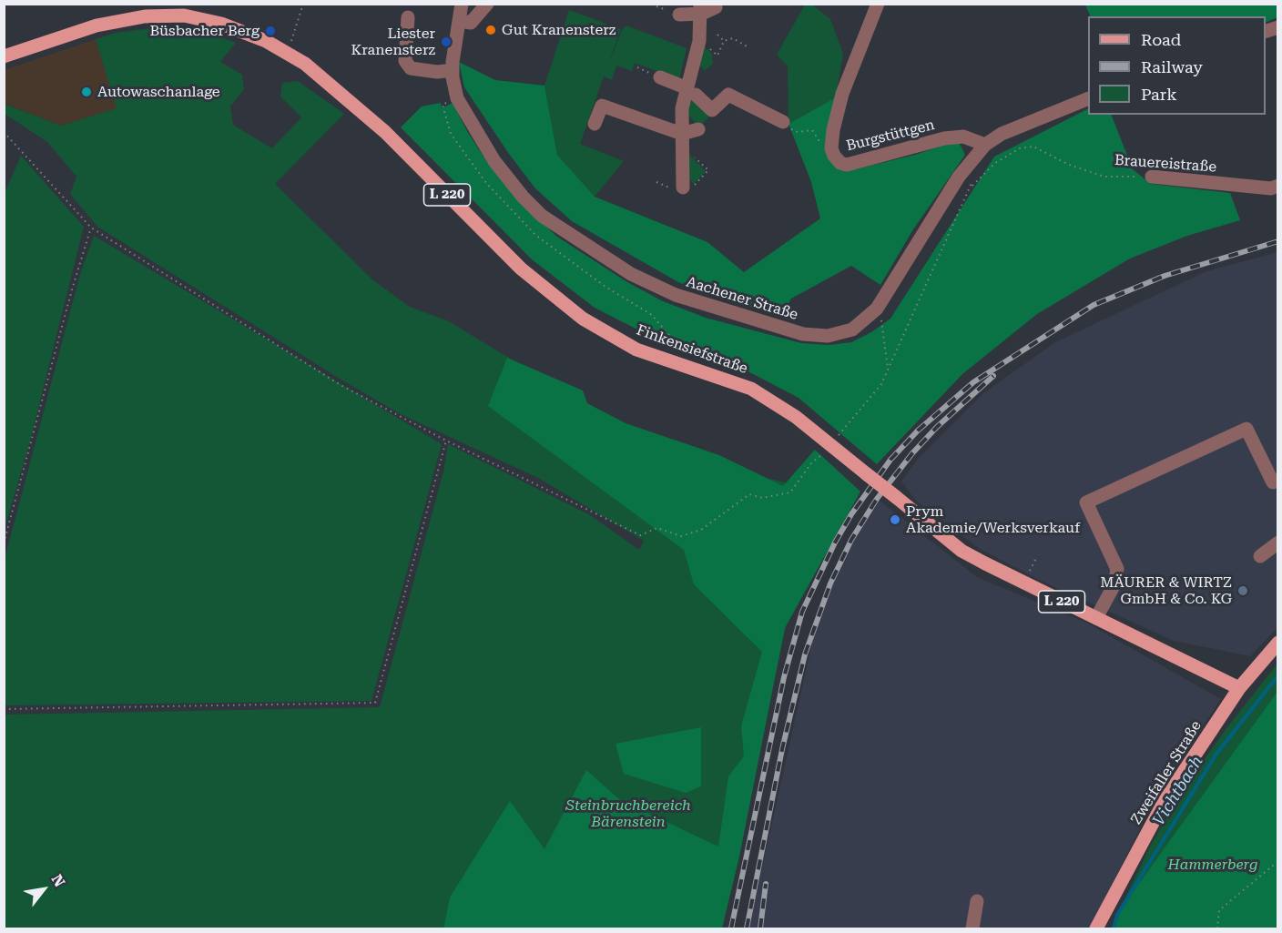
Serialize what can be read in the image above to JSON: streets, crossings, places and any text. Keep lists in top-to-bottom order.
{
  "streets": {
    "main road": ["L 220", "Finkensiefstraße", "Zweifaller Straße"],
    "street": ["Burgstüttgen", "Brauereistraße", "Aachener Straße"]
  },
  "crossings": [
    ["Burgstüttgen", "Aachener Straße"],
    ["Finkensiefstraße", "Zweifaller Straße"]
  ],
  "water": ["Vichtbach"],
  "parks": ["Steinbruchbereich Bärenstein", "Hammerberg"],
  "places": [
    "Gut Kranensterz",
    "Büsbacher Berg",
    "Liester Kranensterz",
    "Autowaschanlage",
    "Prym Akademie/Werksverkauf",
    "MÄURER & WIRTZ GmbH & Co. KG"
  ],
  "legend": ["Road", "Railway", "Park"],
  "north": "top right"
}
